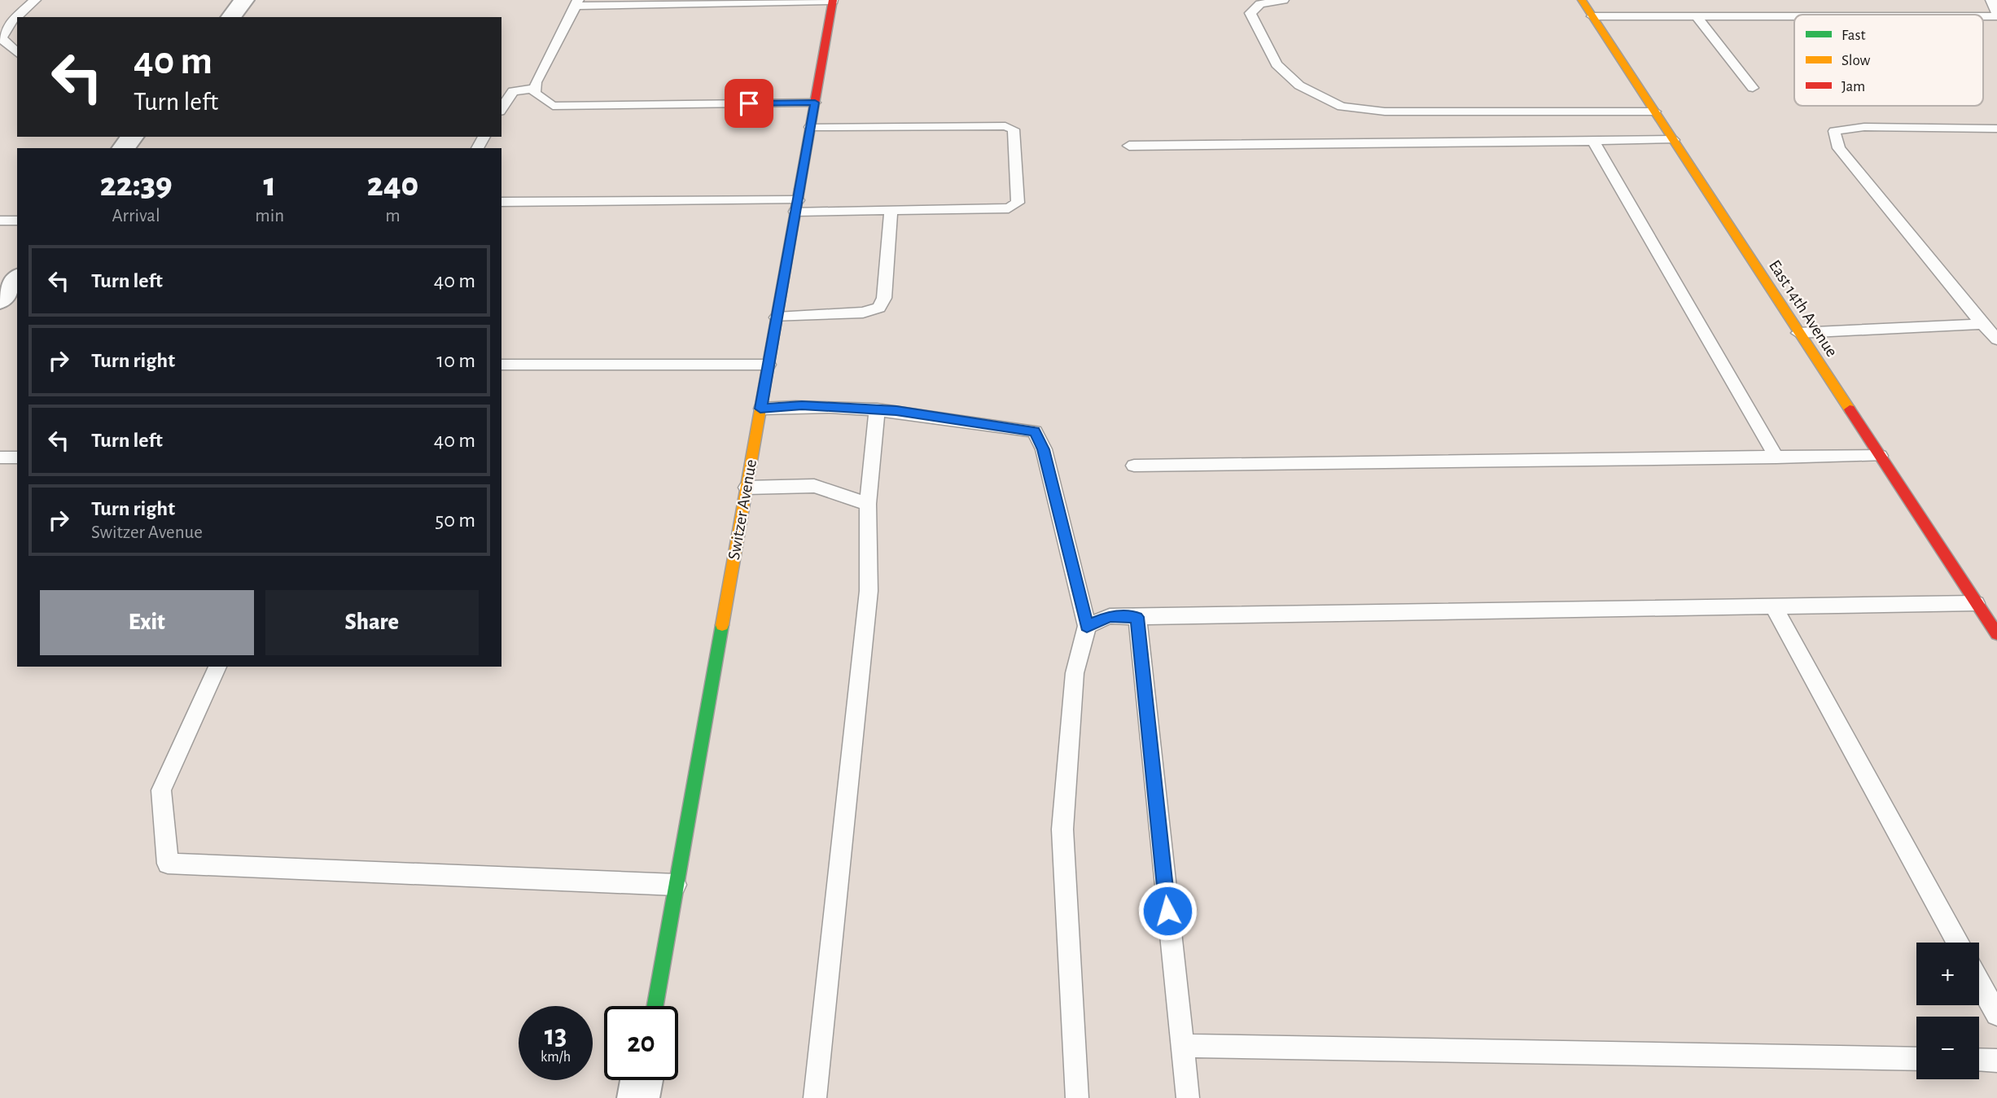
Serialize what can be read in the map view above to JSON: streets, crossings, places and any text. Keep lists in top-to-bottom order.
{
  "streets": {
    "street": ["East 14th Avenue", "Switzer Avenue"]
  },
  "legend": ["Fast", "Slow", "Jam"],
  "page": {
    "turn": ["40 m", "Turn left"],
    "eta": [
      "22:39",
      "Arrival",
      "1",
      "min",
      "240",
      "m"
    ],
    "list": [
      {
        "name": "Turn left",
        "value": "40 m"
      },
      {
        "name": "Turn right",
        "value": "10 m"
      },
      {
        "name": "Turn left",
        "value": "40 m"
      },
      {
        "name": "Turn right",
        "note": "Switzer Avenue",
        "value": "50 m"
      }
    ],
    "buttons": ["Exit", "Share"],
    "map_buttons": ["+", "−"],
    "speed": "13 km/h",
    "limit": "20"
  }
}
